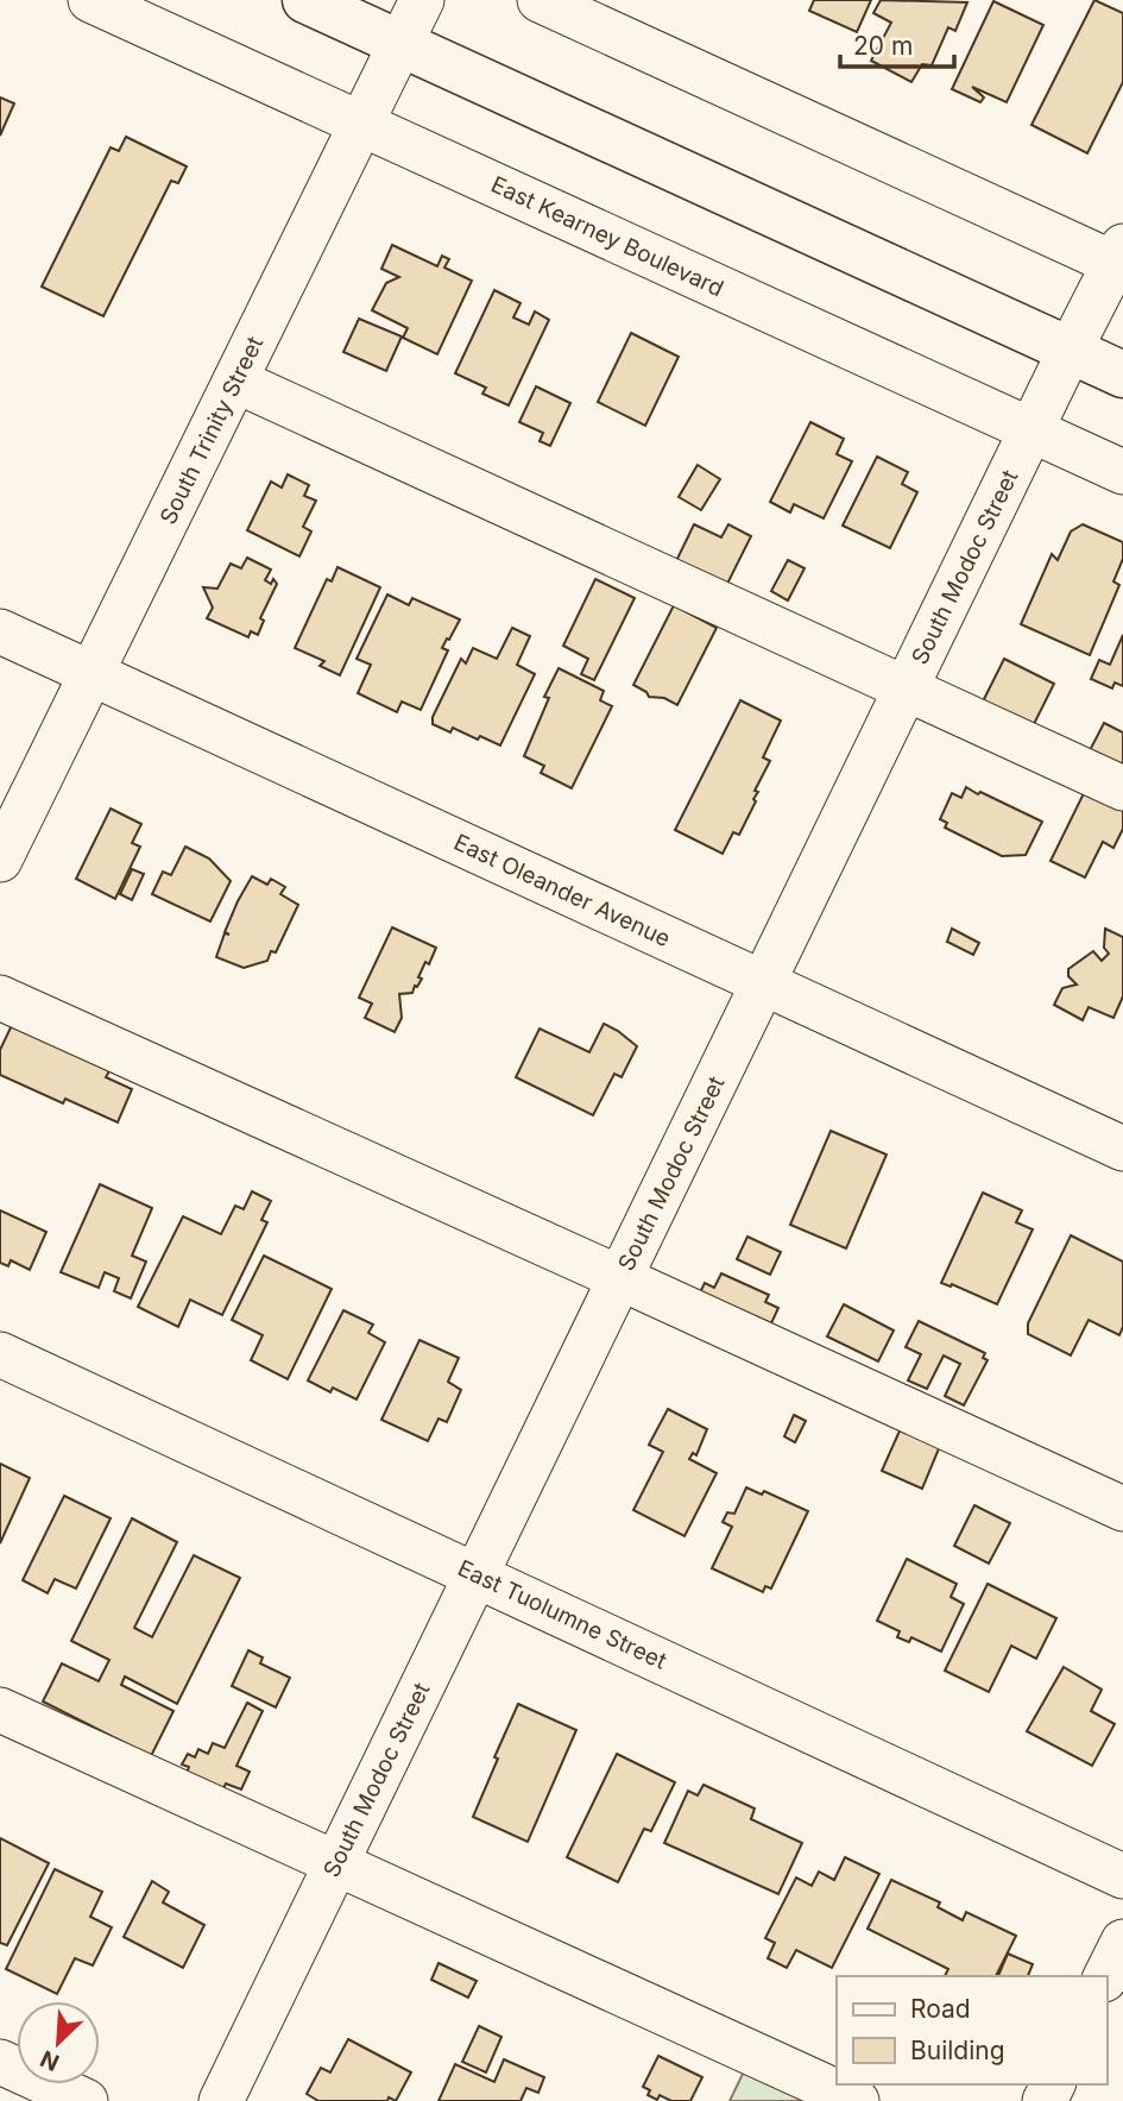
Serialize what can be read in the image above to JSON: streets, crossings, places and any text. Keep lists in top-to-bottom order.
{
  "streets": {
    "street": [
      "East Kearney Boulevard",
      "South Trinity Street",
      "South Modoc Street",
      "East Oleander Avenue",
      "East Tuolumne Street"
    ]
  },
  "crossings": [
    ["East Kearney Boulevard", "South Trinity Street"],
    ["East Kearney Boulevard", "South Modoc Street"],
    ["South Trinity Street", "East Oleander Avenue"],
    ["South Modoc Street", "East Oleander Avenue"],
    ["South Modoc Street", "East Tuolumne Street"]
  ],
  "legend": ["Road", "Building"],
  "scale_bar": "20 m",
  "north": "bottom left"
}
